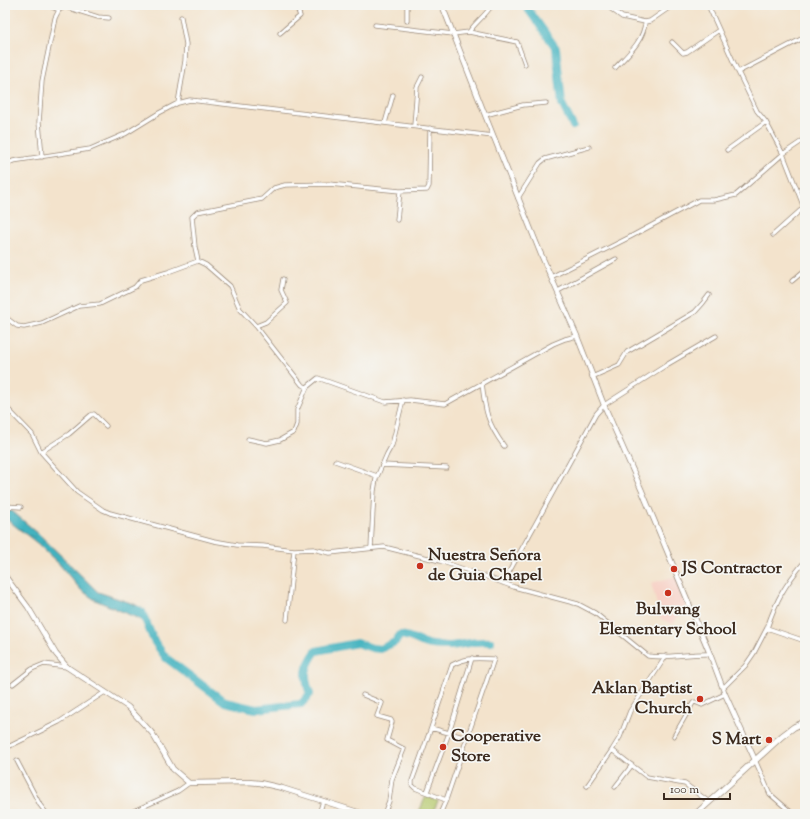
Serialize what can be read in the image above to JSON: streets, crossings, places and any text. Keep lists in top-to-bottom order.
{
  "places": [
    "Nuestra Señora de Guia Chapel",
    "JS Contractor",
    "Bulwang Elementary School",
    "Aklan Baptist Church",
    "S Mart",
    "Cooperative Store"
  ],
  "scale_bar": "100 m"
}
